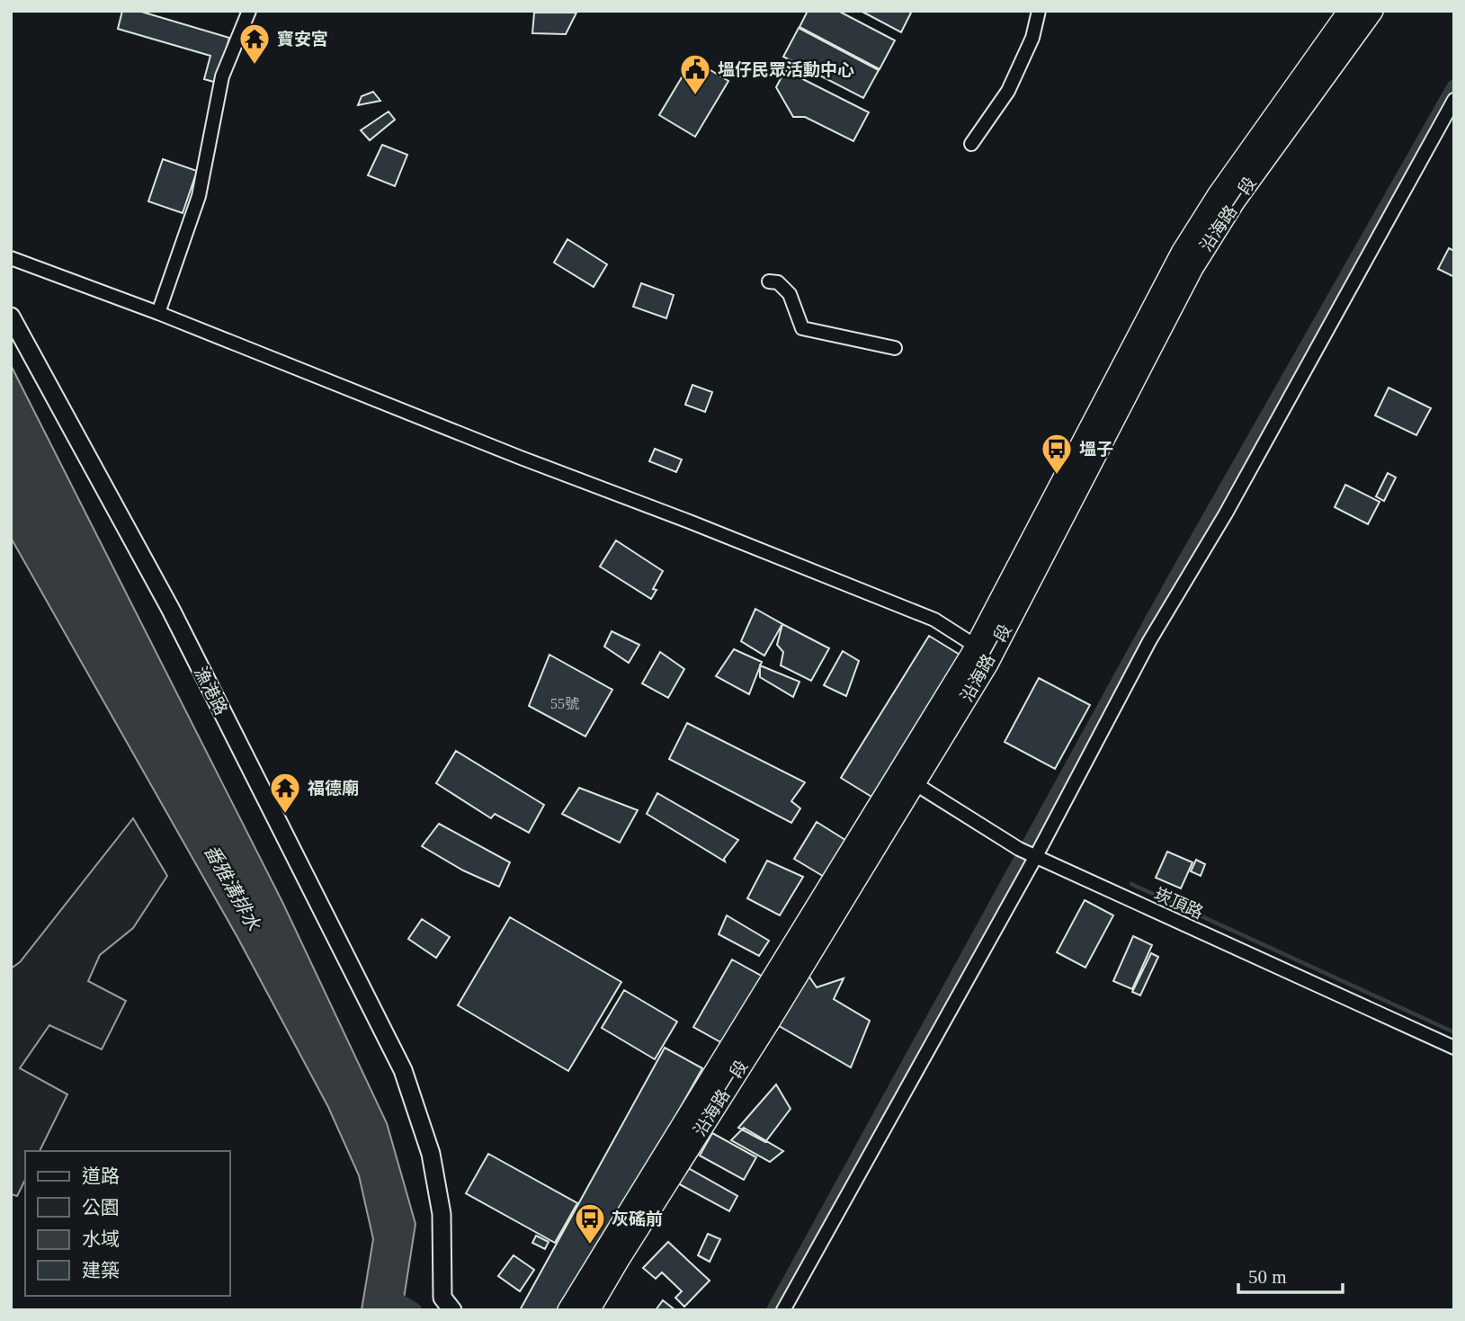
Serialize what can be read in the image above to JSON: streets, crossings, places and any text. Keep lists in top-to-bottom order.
{
  "streets": {
    "main road": ["沿海路一段"],
    "street": ["漁港路", "崁頂路"]
  },
  "crossings": [
    ["沿海路一段", "崁頂路"]
  ],
  "water": ["番雅溝排水"],
  "places": {
    "temple": ["寶安宮", "福德廟"],
    "public building": ["塭仔民眾活動中心"],
    "bus stop": ["塭子", "灰磘前"]
  },
  "house_numbers": ["55號"],
  "legend": [
    "道路",
    "公園",
    "水域",
    "建築"
  ],
  "scale_bar": "50 m"
}
